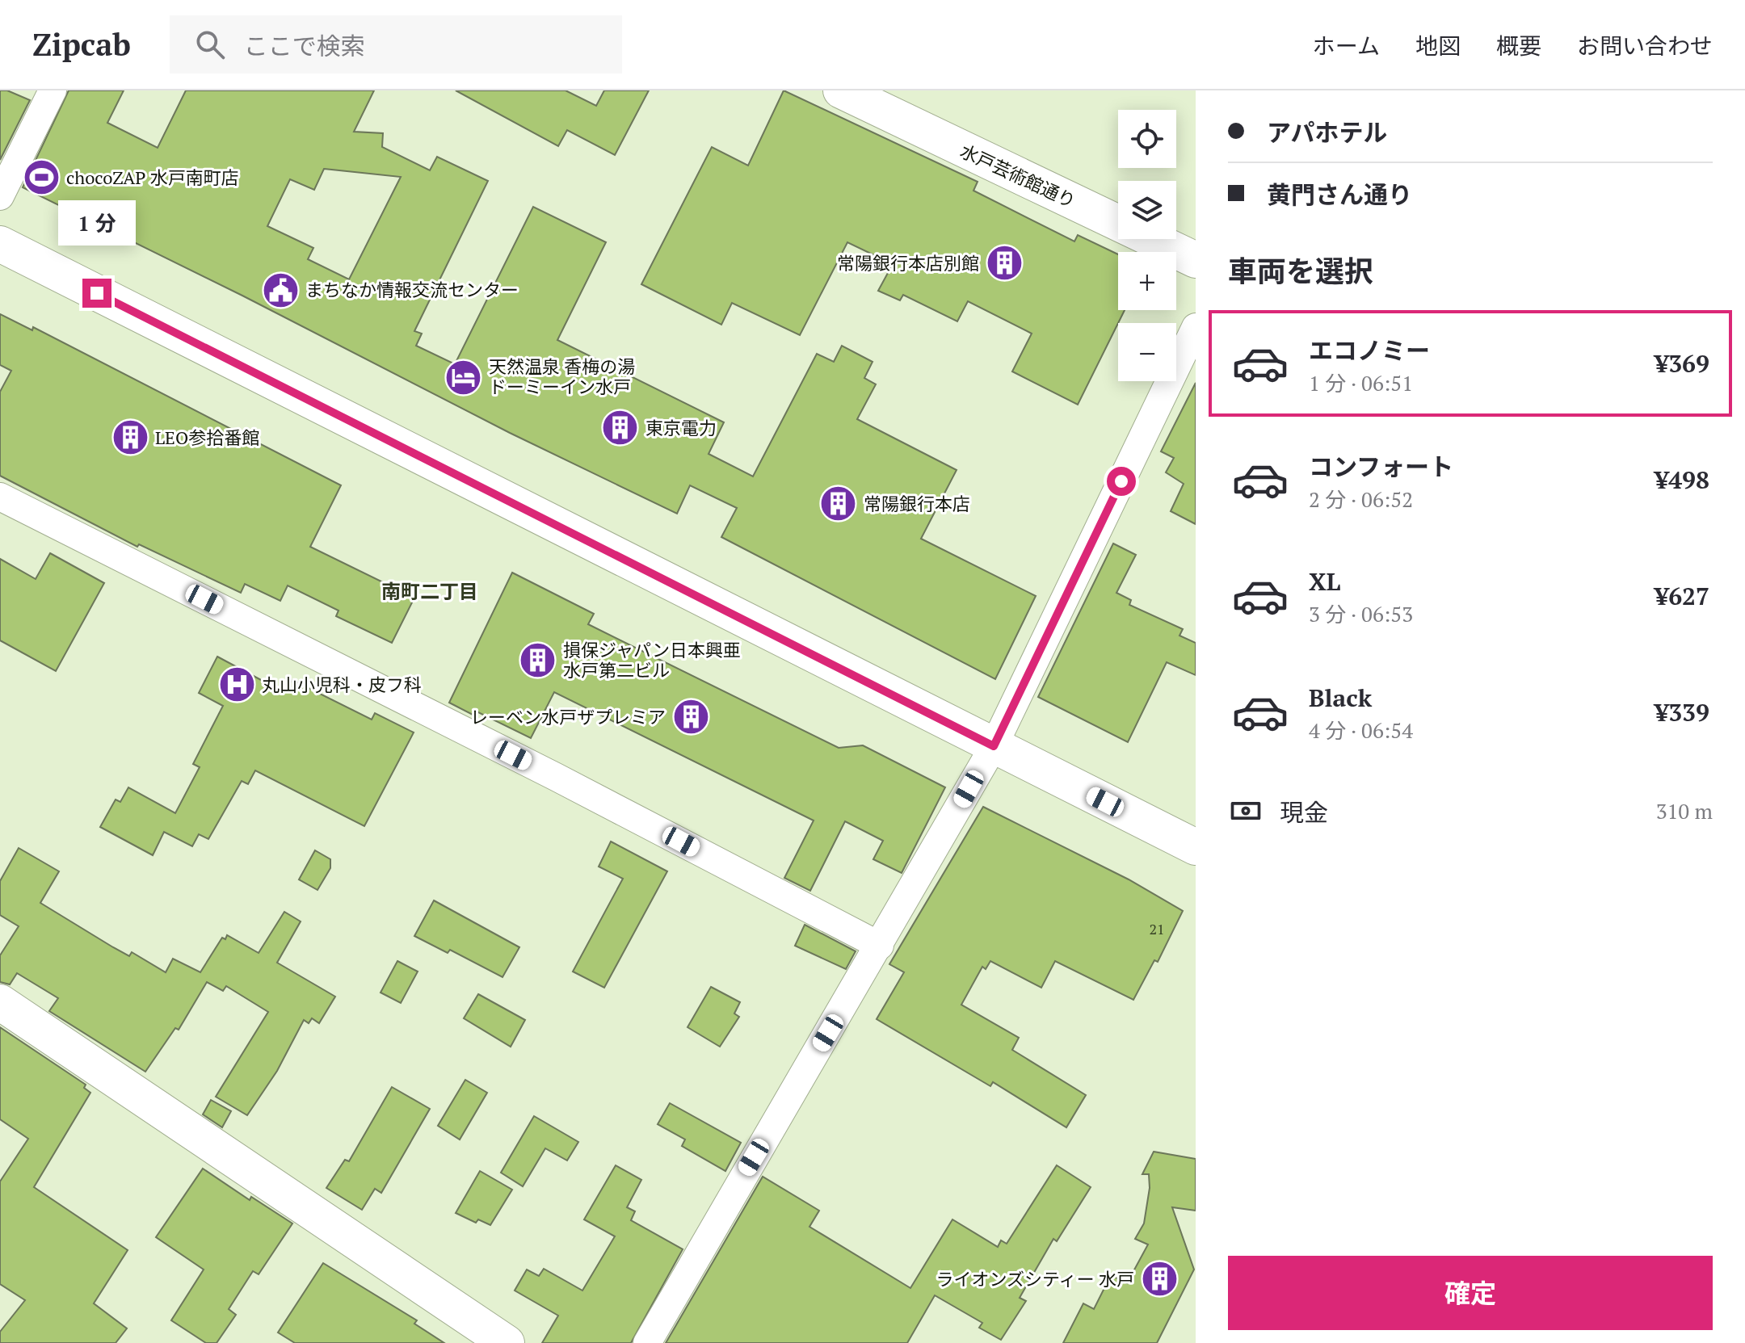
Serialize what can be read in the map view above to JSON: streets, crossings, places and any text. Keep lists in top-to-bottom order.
{
  "streets": {
    "main road": ["水戸芸術館通り"]
  },
  "districts": ["南町二丁目"],
  "places": {
    "sports": ["chocoZAP 水戸南町店"],
    "building": [
      "常陽銀行本店別館",
      "東京電力",
      "LEO参拾番館",
      "常陽銀行本店",
      "損保ジャパン日本興亜 水戸第二ビル",
      "レーベン水戸ザプレミア",
      "ライオンズシティー 水戸"
    ],
    "public building": ["まちなか情報交流センター"],
    "hotel": ["天然温泉 香梅の湯 ドーミーイン水戸"],
    "hospital": ["丸山小児科・皮フ科"]
  },
  "house_numbers": ["21"],
  "page": {
    "header": "Zipcab",
    "search": "ここで検索",
    "nav": [
      "ホーム",
      "地図",
      "概要",
      "お問い合わせ"
    ],
    "banner": ["アパホテル", "黄門さん通り"],
    "map_buttons": ["+", "−"],
    "bubble": "1 分",
    "heading": "車両を選択",
    "list": [
      {
        "name": "エコノミー",
        "note": "1 分 · 06:51",
        "value": "¥369"
      },
      {
        "name": "コンフォート",
        "note": "2 分 · 06:52",
        "value": "¥498"
      },
      {
        "name": "XL",
        "note": "3 分 · 06:53",
        "value": "¥627"
      },
      {
        "name": "Black",
        "note": "4 分 · 06:54",
        "value": "¥339"
      }
    ],
    "pay": ["現金", "310 m"],
    "buttons": "確定"
  }
}
